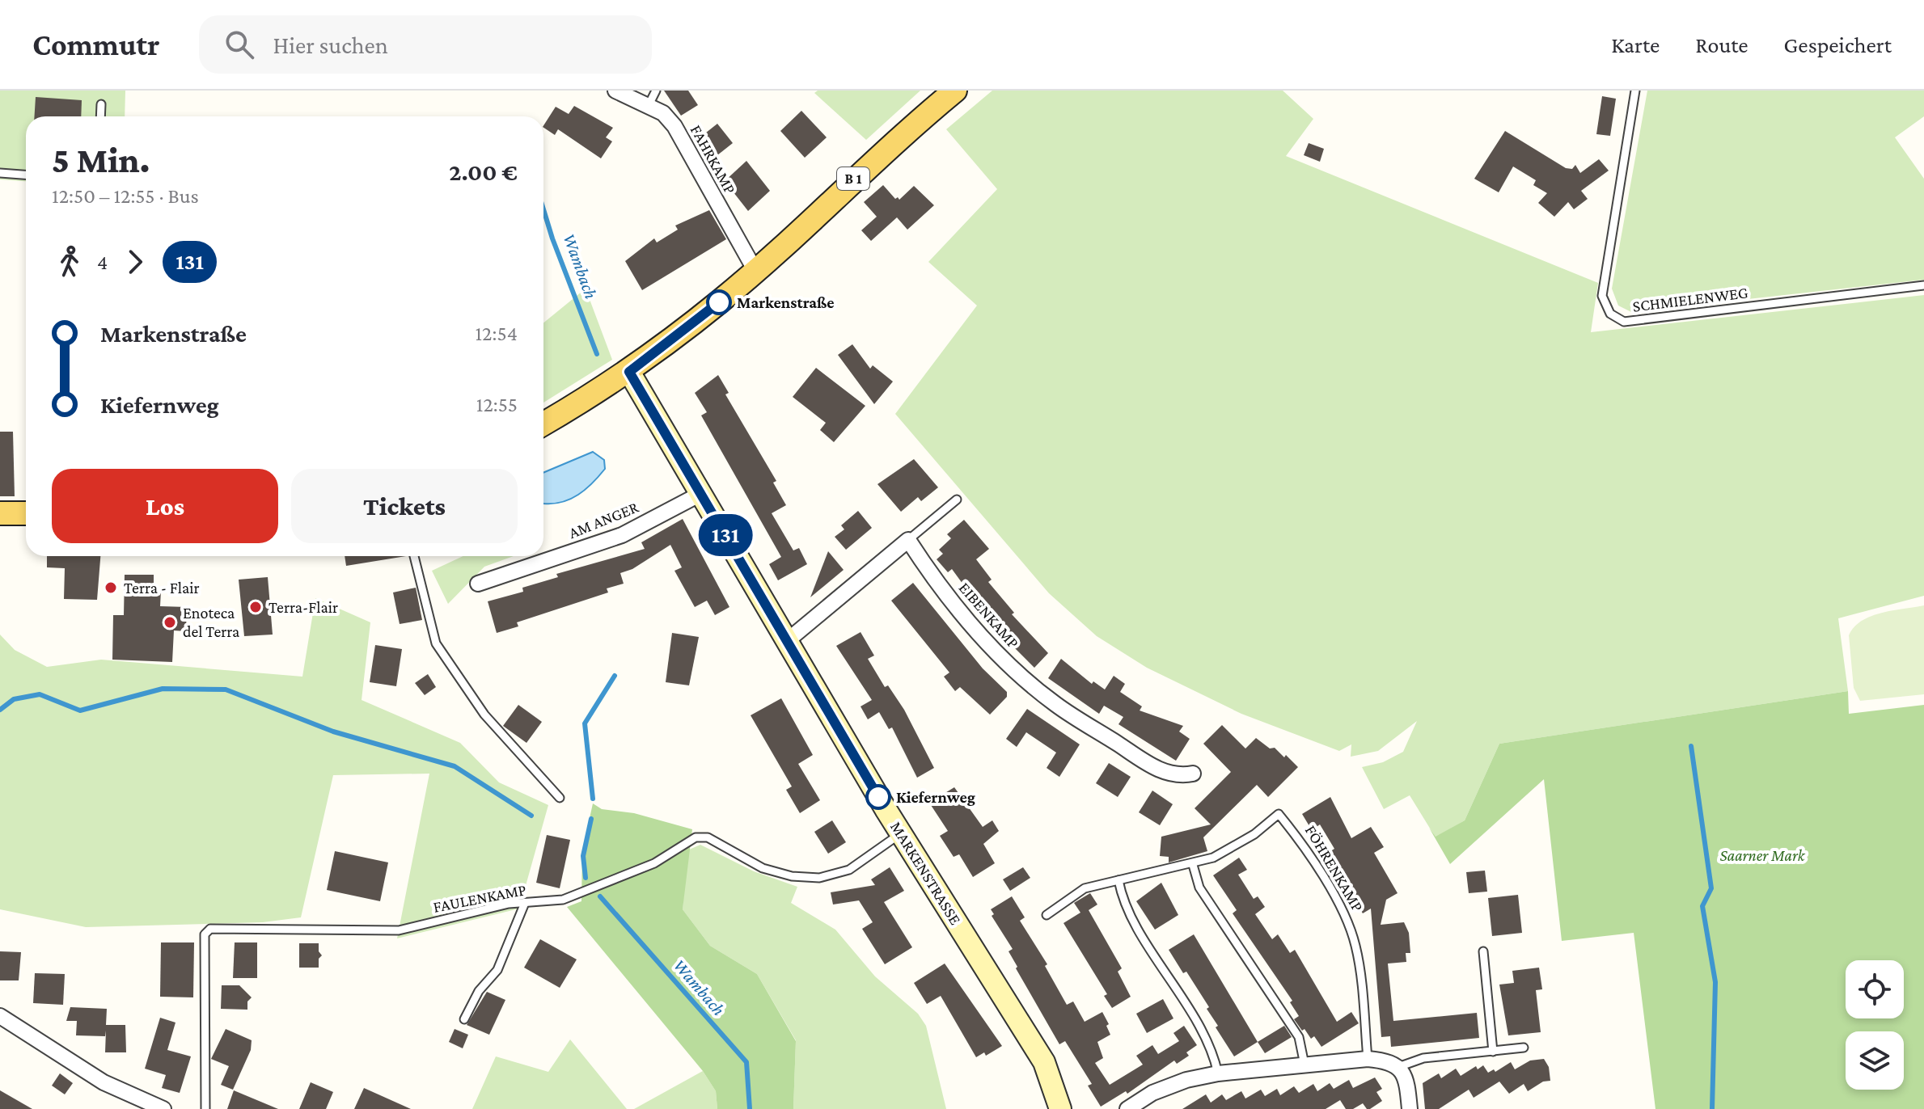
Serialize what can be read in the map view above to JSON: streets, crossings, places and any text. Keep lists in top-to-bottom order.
{
  "streets": {
    "main road": ["B 1"],
    "street": [
      "FAHRKAMP",
      "AM ANGER",
      "EIBENKAMP",
      "MARKENSTRASSE"
    ],
    "lane": ["SCHMIELENWEG", "FÖHRENKAMP", "FAULENKAMP"]
  },
  "crossings": [
    ["FAHRKAMP", "B 1"],
    ["B 1", "MARKENSTRASSE"],
    ["AM ANGER", "MARKENSTRASSE"],
    ["MARKENSTRASSE", "FAULENKAMP"]
  ],
  "water": ["Wambach"],
  "parks": ["Saarner Mark"],
  "places": [
    "Markenstraße",
    "Terra - Flair",
    "Terra-Flair",
    "Enoteca del Terra",
    "Kiefernweg"
  ],
  "lines": ["bus line 131"],
  "page": {
    "header": "Commutr",
    "search": "Hier suchen",
    "nav": ["Karte", "Route", "Gespeichert"],
    "on_map": "131",
    "heading": ["5 Min.", "12:50 – 12:55 · Bus", "2.00 €"],
    "legs": ["4", "131"],
    "list": [
      {
        "name": "Markenstraße",
        "value": "12:54"
      },
      {
        "name": "Kiefernweg",
        "value": "12:55"
      }
    ],
    "buttons": ["Los", "Tickets"]
  }
}
